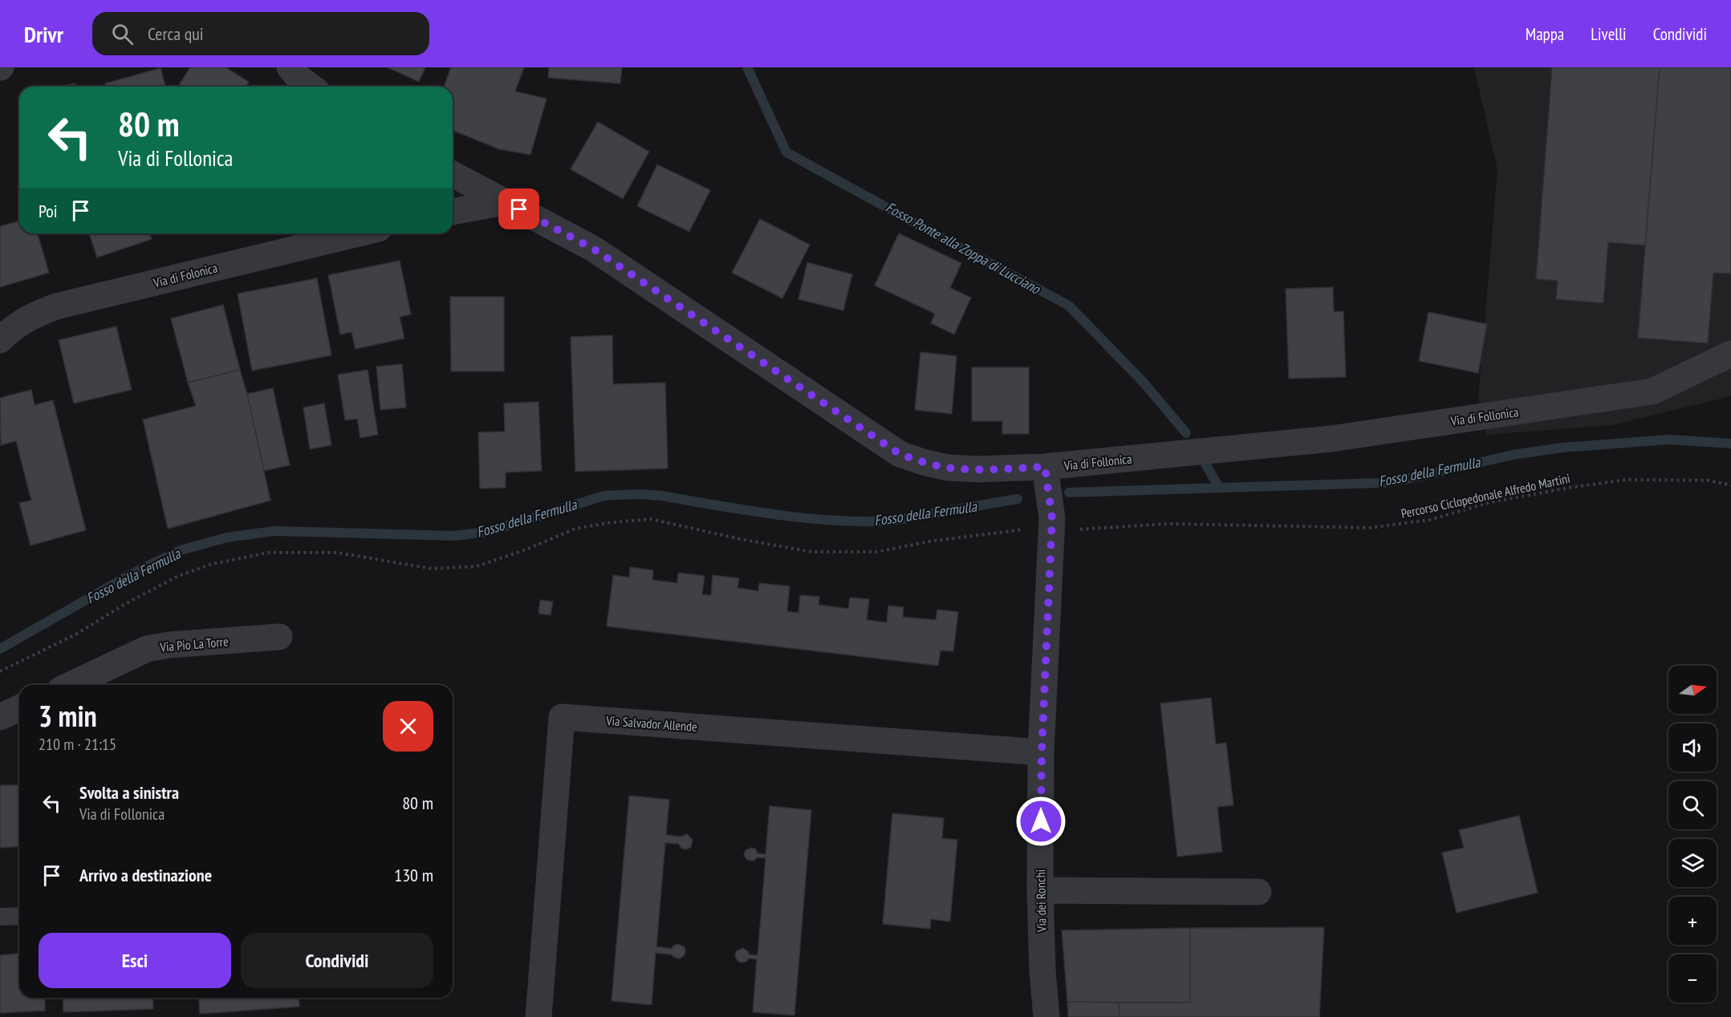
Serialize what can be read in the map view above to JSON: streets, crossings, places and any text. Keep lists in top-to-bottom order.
{
  "streets": {
    "street": [
      "Via di Folonica",
      "Via di Follonica",
      "Via Pio La Torre",
      "Via Salvador Allende",
      "Via dei Ronchi"
    ],
    "path": ["Percorso Ciclopedonale Alfredo Martini"]
  },
  "crossings": [
    ["Via di Follonica", "Via dei Ronchi"],
    ["Via Salvador Allende", "Via dei Ronchi"]
  ],
  "water": ["Fosso Ponte alla Zoppa di Lucciano", "Fosso della Fermulla"],
  "north": "right",
  "page": {
    "header": "Drivr",
    "search": "Cerca qui",
    "nav": ["Mappa", "Livelli", "Condividi"],
    "turn": ["80 m", "Via di Follonica"],
    "then": "Poi",
    "map_buttons": ["+", "−"],
    "heading": ["3 min", "210 m · 21:15"],
    "list": [
      {
        "name": "Svolta a sinistra",
        "note": "Via di Follonica",
        "value": "80 m"
      },
      {
        "name": "Arrivo a destinazione",
        "value": "130 m"
      }
    ],
    "buttons": ["Esci", "Condividi"]
  }
}
